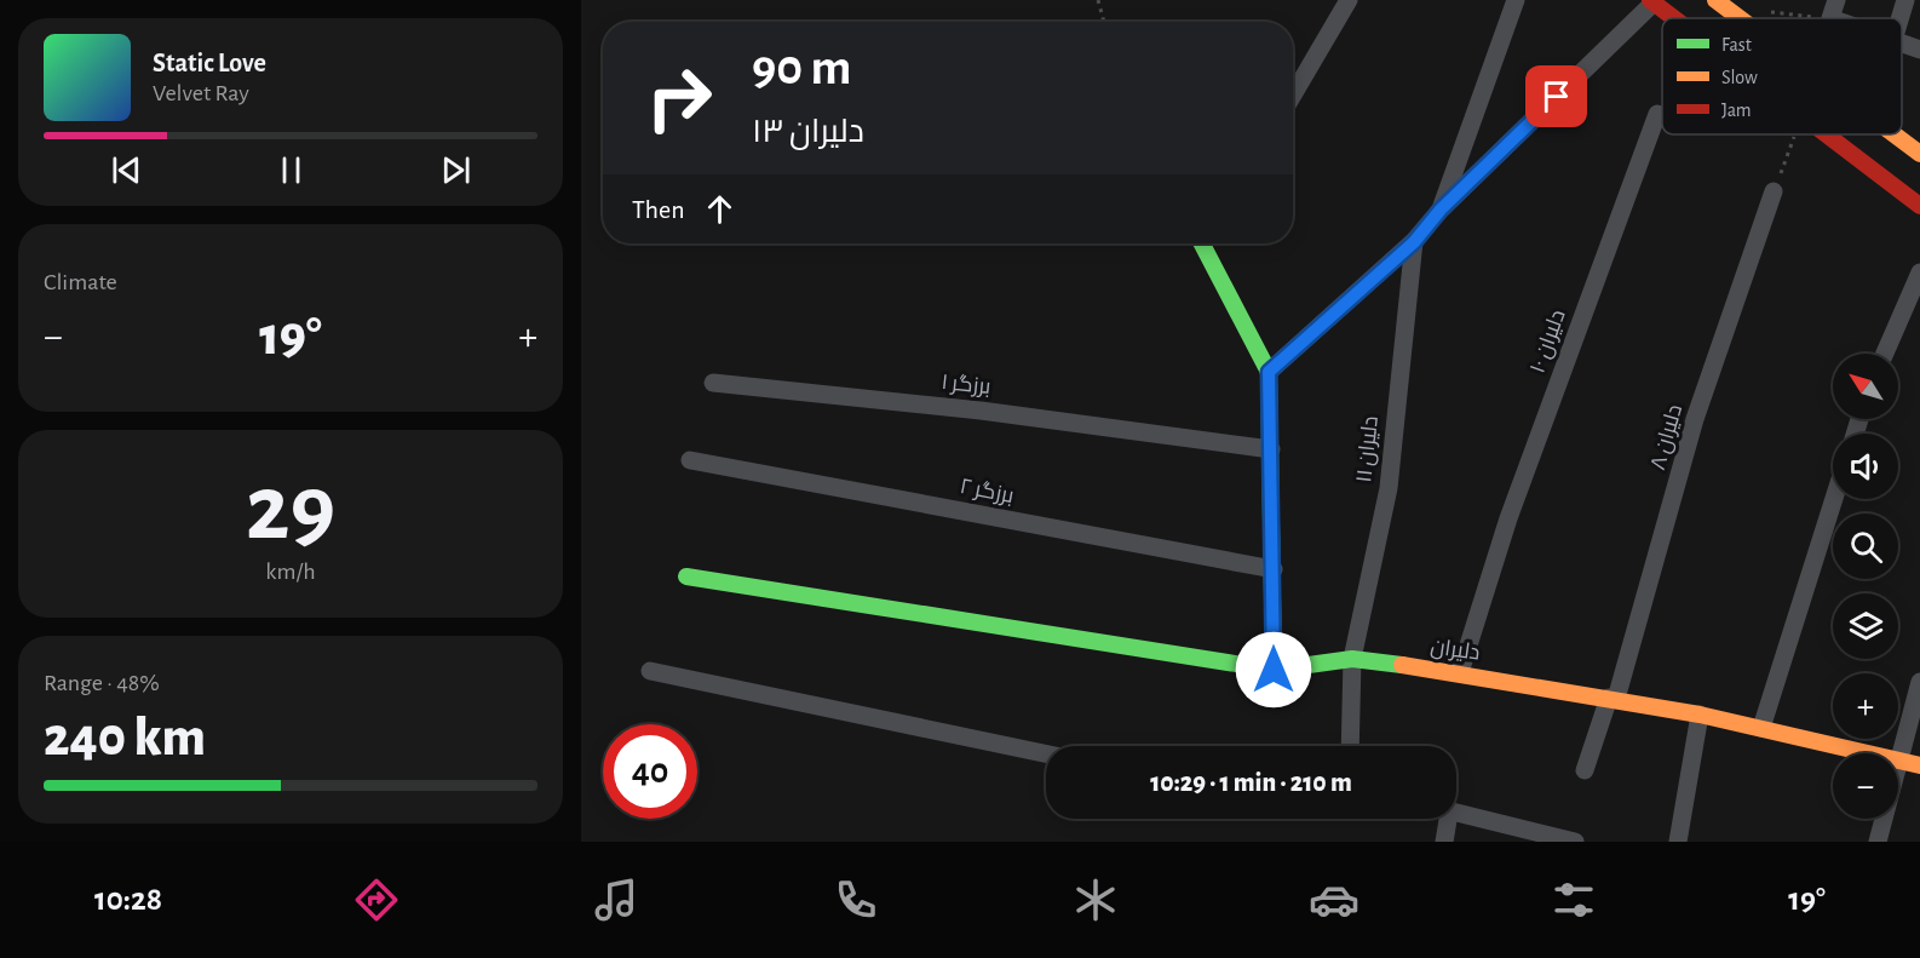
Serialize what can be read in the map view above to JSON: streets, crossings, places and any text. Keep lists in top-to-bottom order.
{
  "streets": {
    "street": [
      "دلیران ۱۰",
      "برزگر ۱",
      "دلیران ۸",
      "دلیران ۱۱",
      "برزگر ۲",
      "دلیران"
    ]
  },
  "crossings": [
    ["دلیران ۱۰", "دلیران"],
    ["دلیران ۸", "دلیران"],
    ["دلیران ۱۱", "دلیران"]
  ],
  "legend": ["Fast", "Slow", "Jam"],
  "north": "top left",
  "page": {
    "turn": ["90 m", "دلیران ۱۳"],
    "song": ["Static Love", "Velvet Ray"],
    "then": "Then",
    "tile": [
      "Climate",
      ["29", "km/h"],
      ["Range · 48%", "240 km"]
    ],
    "heat": ["−", "19°", "+"],
    "map_buttons": ["+", "−"],
    "limit": "40",
    "trip": "10:29 · 1 min · 210 m",
    "tabs": ["10:28", "19°"]
  }
}
